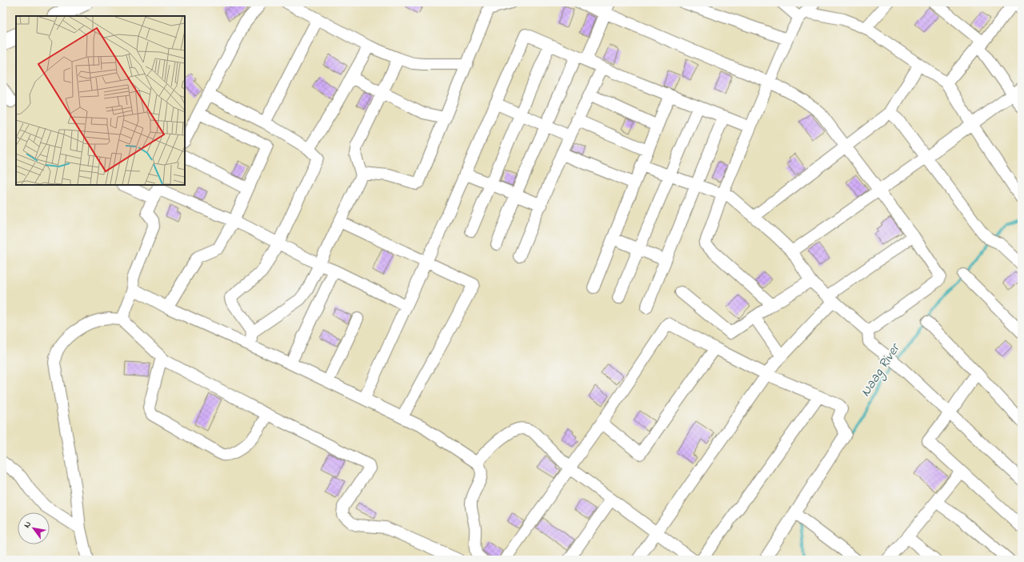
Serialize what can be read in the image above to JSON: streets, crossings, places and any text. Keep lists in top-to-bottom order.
{
  "water": ["Naag River"],
  "north": "top left"
}
